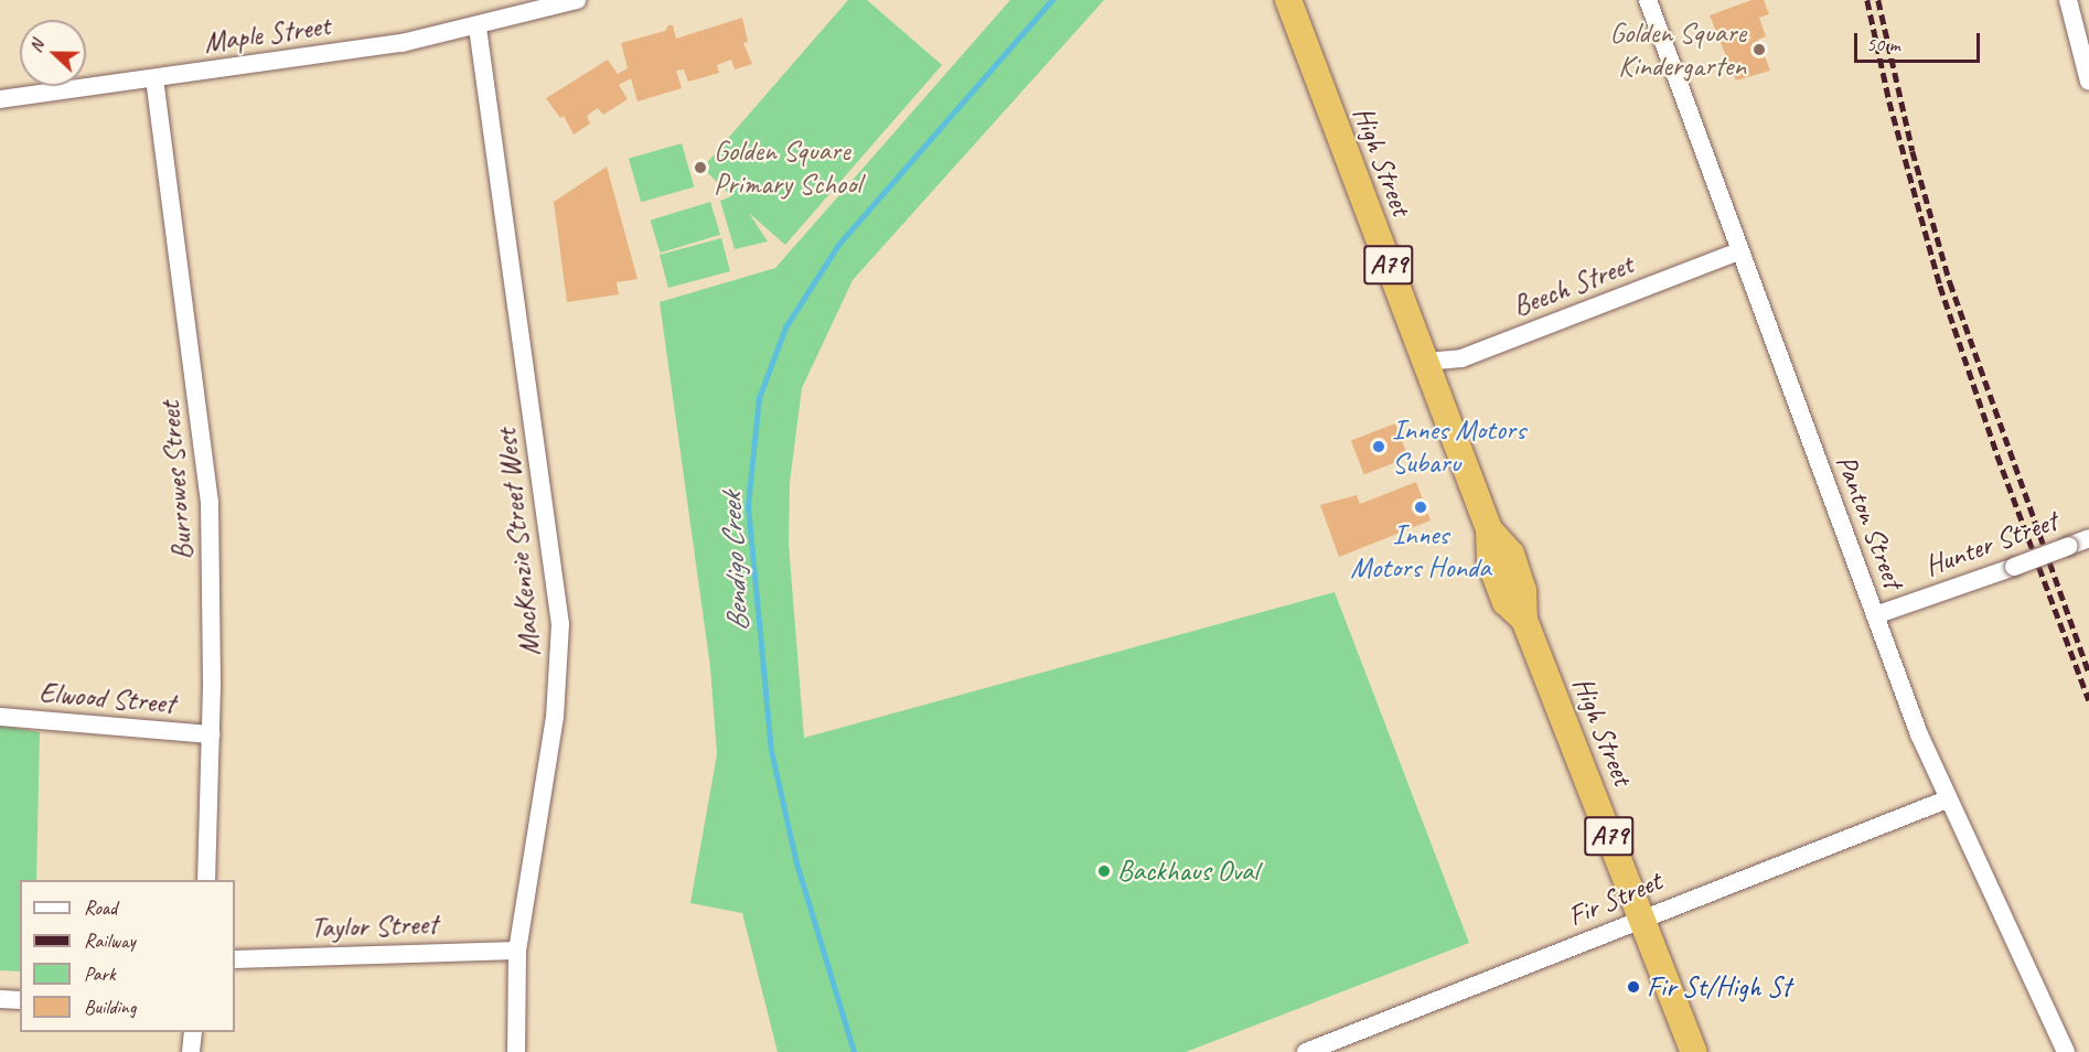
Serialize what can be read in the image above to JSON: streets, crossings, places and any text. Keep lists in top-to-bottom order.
{
  "streets": {
    "highway": ["High Street", "A79"],
    "street": [
      "Maple Street",
      "Beech Street",
      "Burrowes Street",
      "Panton Street",
      "MacKenzie Street West",
      "Hunter Street",
      "Elwood Street",
      "Fir Street",
      "Taylor Street"
    ]
  },
  "crossings": [
    ["Maple Street", "Burrowes Street"],
    ["Maple Street", "MacKenzie Street West"],
    ["High Street", "Beech Street"],
    ["High Street", "Fir Street"],
    ["Beech Street", "Panton Street"],
    ["Burrowes Street", "Elwood Street"],
    ["Panton Street", "Hunter Street"],
    ["Panton Street", "Fir Street"],
    ["MacKenzie Street West", "Taylor Street"]
  ],
  "water": ["Bendigo Creek"],
  "places": [
    "Golden Square Kindergarten",
    "Golden Square Primary School",
    "Innes Motors Subaru",
    "Innes Motors Honda",
    "Backhaus Oval",
    "Fir St/High St"
  ],
  "legend": [
    "Road",
    "Railway",
    "Park",
    "Building"
  ],
  "scale_bar": "50 m",
  "north": "left"
}
